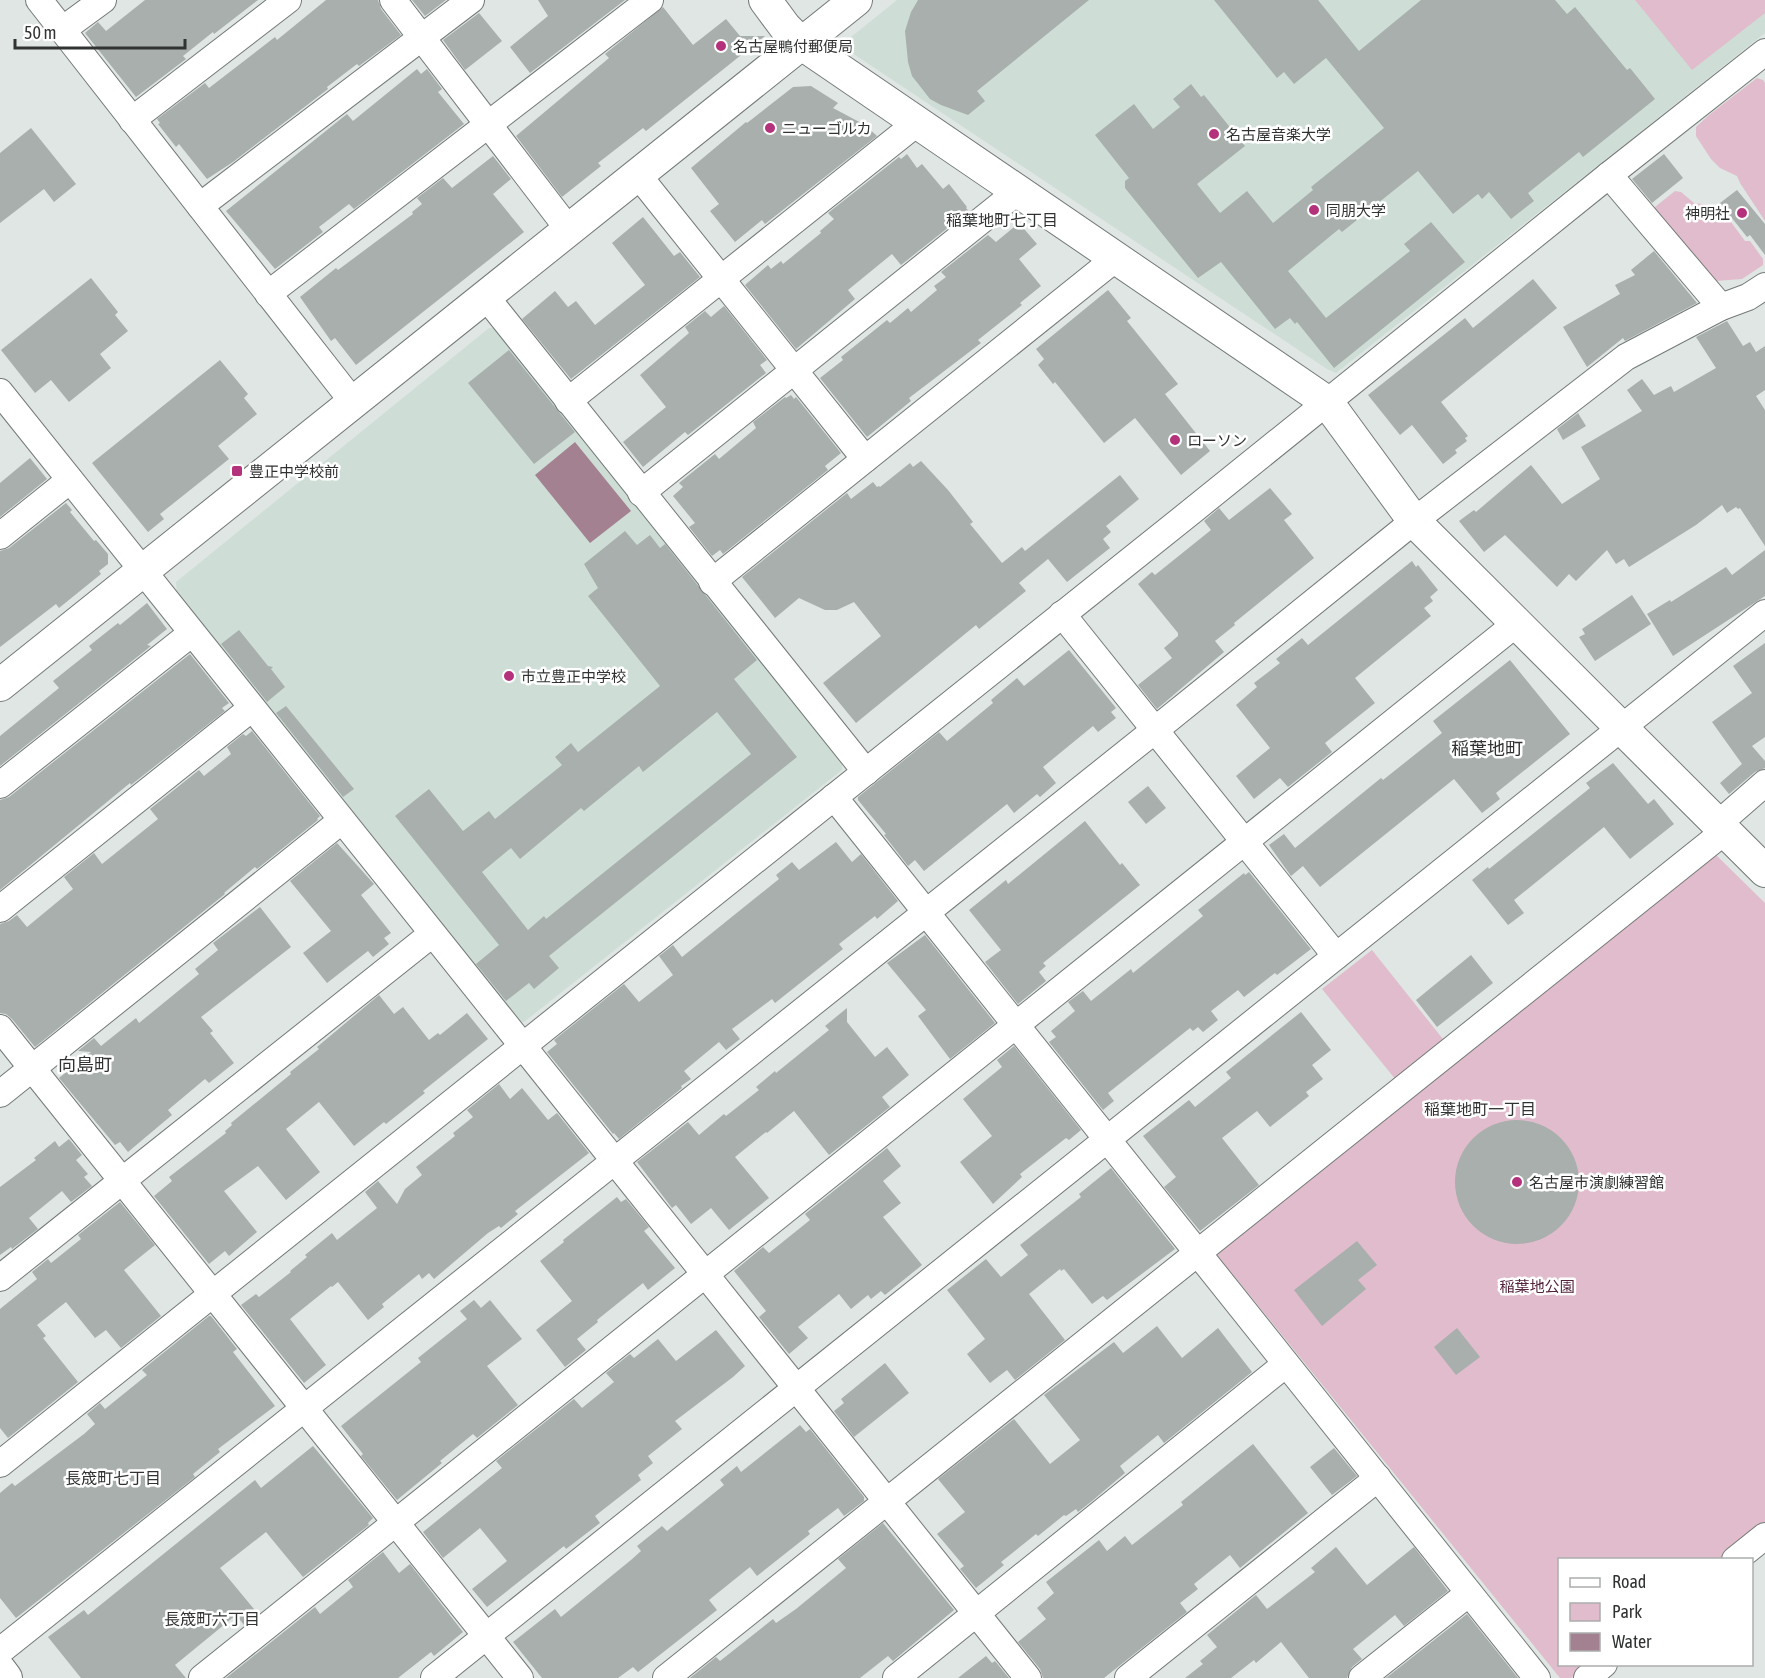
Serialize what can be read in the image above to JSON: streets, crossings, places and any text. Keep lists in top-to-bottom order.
{
  "districts": [
    "稲葉地町七丁目",
    "稲葉地町",
    "向島町",
    "稲葉地町一丁目",
    "長筬町七丁目",
    "長筬町六丁目"
  ],
  "parks": ["稲葉地公園"],
  "places": {
    "other": [
      "名古屋鴨付郵便局",
      "ニューゴルカ",
      "名古屋音楽大学",
      "同朋大学",
      "神明社",
      "ローソン",
      "市立豊正中学校",
      "名古屋市演劇練習館"
    ],
    "transit": ["豊正中学校前"]
  },
  "legend": ["Road", "Park", "Water"],
  "scale_bar": "50 m"
}
